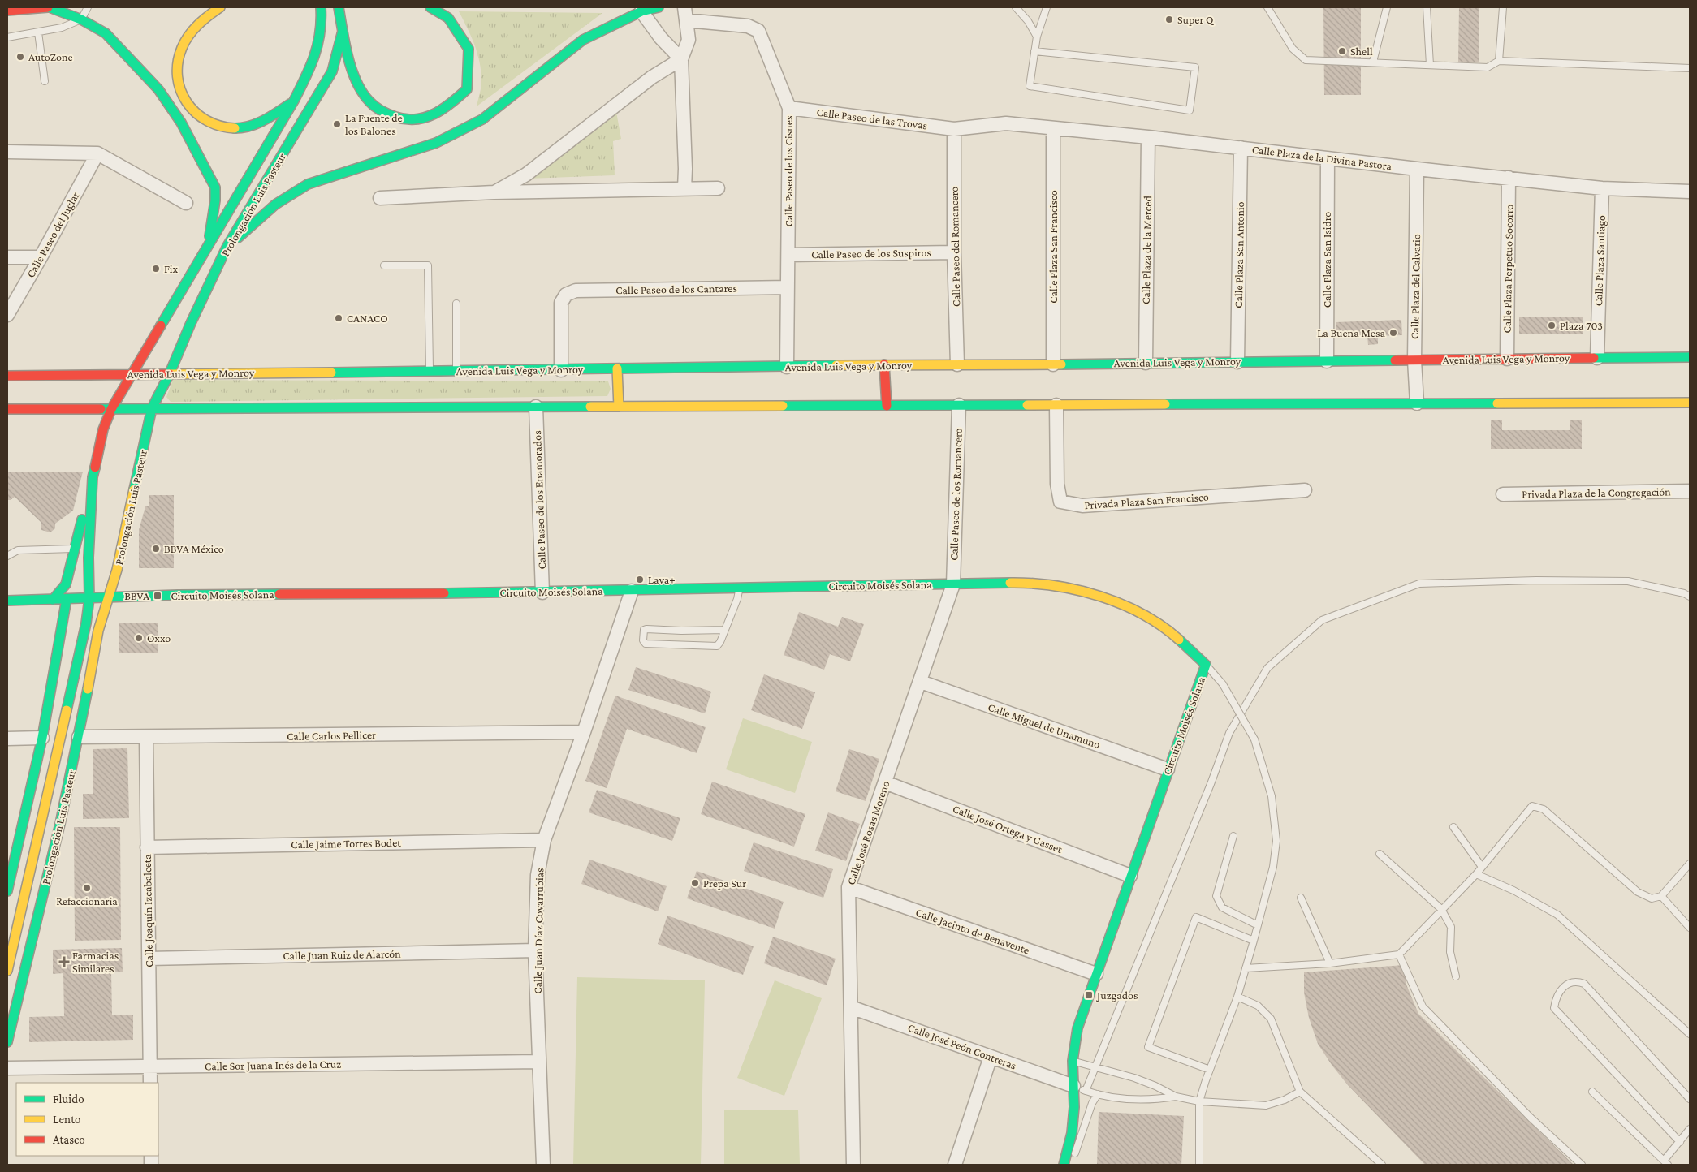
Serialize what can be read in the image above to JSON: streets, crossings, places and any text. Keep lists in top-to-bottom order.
{
  "streets": {
    "main road": ["Prolongación Luis Pasteur", "Avenida Luis Vega y Monroy", "Circuito Moisés Solana"],
    "street": [
      "Calle Paseo de las Trovas",
      "Calle Plaza de la Divina Pastora",
      "Calle Paseo de los Cisnes",
      "Calle Paseo del Juglar",
      "Calle Paseo del Romancero",
      "Calle Plaza San Francisco",
      "Calle Plaza de la Merced",
      "Calle Paseo de los Suspiros",
      "Calle Plaza San Antonio",
      "Calle Plaza San Isidro",
      "Calle Plaza Santiago",
      "Calle Plaza Perpetuo Socorro",
      "Calle Plaza del Calvario",
      "Calle Paseo de los Cantares",
      "Privada Plaza de la Congregación",
      "Calle Paseo de los Romancero",
      "Calle Paseo de los Enamorados",
      "Privada Plaza San Francisco",
      "Calle Miguel de Unamuno",
      "Calle Carlos Pellicer",
      "Calle José Ortega y Gasset",
      "Calle José Rosas Moreno",
      "Calle Jaime Torres Bodet",
      "Calle Joaquín Izcabalceta",
      "Calle Juan Díaz Covarrubias",
      "Calle Jacinto de Benavente",
      "Calle Juan Ruiz de Alarcón",
      "Calle José Peón Contreras",
      "Calle Sor Juana Inés de la Cruz"
    ]
  },
  "crossings": [
    ["Calle Paseo de las Trovas", "Calle Plaza de la Divina Pastora"],
    ["Calle Paseo de las Trovas", "Calle Paseo de los Cisnes"],
    ["Calle Paseo de las Trovas", "Calle Paseo del Romancero"],
    ["Calle Plaza de la Divina Pastora", "Calle Paseo del Romancero"],
    ["Calle Plaza de la Divina Pastora", "Calle Plaza San Francisco"],
    ["Calle Plaza de la Divina Pastora", "Calle Plaza de la Merced"],
    ["Calle Plaza de la Divina Pastora", "Calle Plaza San Antonio"],
    ["Calle Plaza de la Divina Pastora", "Calle Plaza San Isidro"],
    ["Calle Plaza de la Divina Pastora", "Calle Plaza Santiago"],
    ["Calle Plaza de la Divina Pastora", "Calle Plaza Perpetuo Socorro"],
    ["Calle Plaza de la Divina Pastora", "Calle Plaza del Calvario"],
    ["Calle Paseo de los Cisnes", "Calle Paseo de los Suspiros"],
    ["Calle Paseo de los Cisnes", "Calle Paseo de los Cantares"],
    ["Calle Paseo de los Cisnes", "Avenida Luis Vega y Monroy"],
    ["Prolongación Luis Pasteur", "Avenida Luis Vega y Monroy"],
    ["Prolongación Luis Pasteur", "Circuito Moisés Solana"],
    ["Prolongación Luis Pasteur", "Calle Carlos Pellicer"],
    ["Calle Paseo del Romancero", "Calle Paseo de los Suspiros"],
    ["Calle Paseo del Romancero", "Avenida Luis Vega y Monroy"],
    ["Calle Plaza San Francisco", "Avenida Luis Vega y Monroy"],
    ["Calle Plaza de la Merced", "Avenida Luis Vega y Monroy"],
    ["Calle Plaza San Antonio", "Avenida Luis Vega y Monroy"],
    ["Calle Plaza San Isidro", "Avenida Luis Vega y Monroy"],
    ["Calle Plaza Santiago", "Avenida Luis Vega y Monroy"],
    ["Calle Plaza Perpetuo Socorro", "Avenida Luis Vega y Monroy"],
    ["Calle Plaza del Calvario", "Avenida Luis Vega y Monroy"],
    ["Calle Paseo de los Cantares", "Avenida Luis Vega y Monroy"],
    ["Calle Paseo de los Romancero", "Circuito Moisés Solana"],
    ["Calle Paseo de los Romancero", "Calle José Rosas Moreno"],
    ["Calle Paseo de los Enamorados", "Circuito Moisés Solana"],
    ["Circuito Moisés Solana", "Calle Miguel de Unamuno"],
    ["Circuito Moisés Solana", "Calle José Ortega y Gasset"],
    ["Circuito Moisés Solana", "Calle José Rosas Moreno"],
    ["Circuito Moisés Solana", "Calle Juan Díaz Covarrubias"],
    ["Circuito Moisés Solana", "Calle Jacinto de Benavente"],
    ["Circuito Moisés Solana", "Calle José Peón Contreras"],
    ["Calle Miguel de Unamuno", "Calle José Rosas Moreno"],
    ["Calle Carlos Pellicer", "Calle Joaquín Izcabalceta"],
    ["Calle Carlos Pellicer", "Calle Juan Díaz Covarrubias"],
    ["Calle José Ortega y Gasset", "Calle José Rosas Moreno"],
    ["Calle José Rosas Moreno", "Calle Jacinto de Benavente"],
    ["Calle José Rosas Moreno", "Calle José Peón Contreras"],
    ["Calle Jaime Torres Bodet", "Calle Joaquín Izcabalceta"],
    ["Calle Jaime Torres Bodet", "Calle Juan Díaz Covarrubias"],
    ["Calle Joaquín Izcabalceta", "Calle Juan Ruiz de Alarcón"],
    ["Calle Joaquín Izcabalceta", "Calle Sor Juana Inés de la Cruz"],
    ["Calle Juan Díaz Covarrubias", "Calle Juan Ruiz de Alarcón"],
    ["Calle Juan Díaz Covarrubias", "Calle Sor Juana Inés de la Cruz"]
  ],
  "places": {
    "other": [
      "Super Q",
      "Shell",
      "AutoZone",
      "La Fuente de los Balones",
      "Fix",
      "CANACO",
      "Plaza 703",
      "La Buena Mesa",
      "BBVA México",
      "Lava+",
      "Oxxo",
      "Prepa Sur",
      "Refaccionaria"
    ],
    "transit": ["BBVA", "Juzgados"],
    "health": ["Farmacias Similares"]
  },
  "legend": ["Fluido", "Lento", "Atasco"]
}
